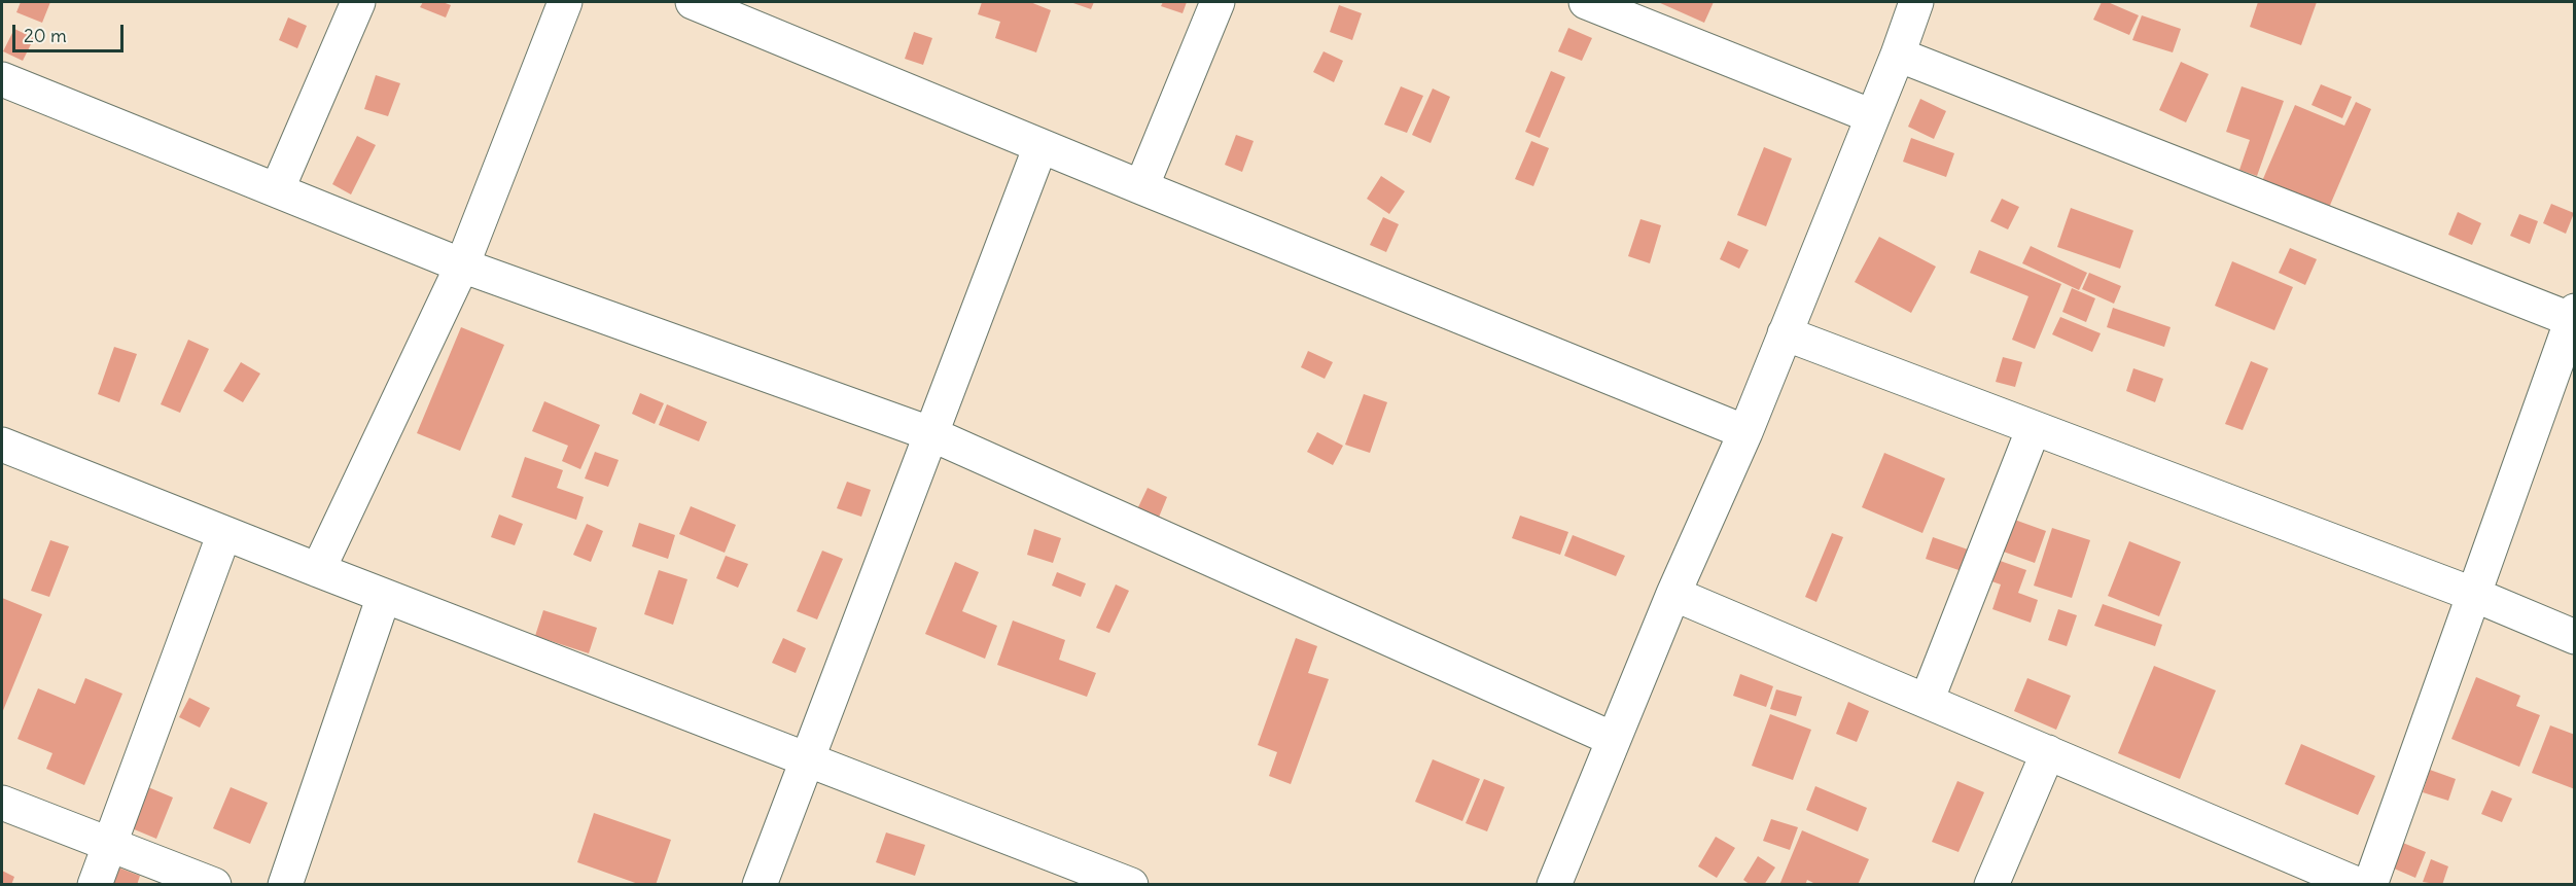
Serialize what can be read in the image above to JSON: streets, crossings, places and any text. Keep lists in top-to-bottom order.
{
  "scale_bar": "20 m"
}
